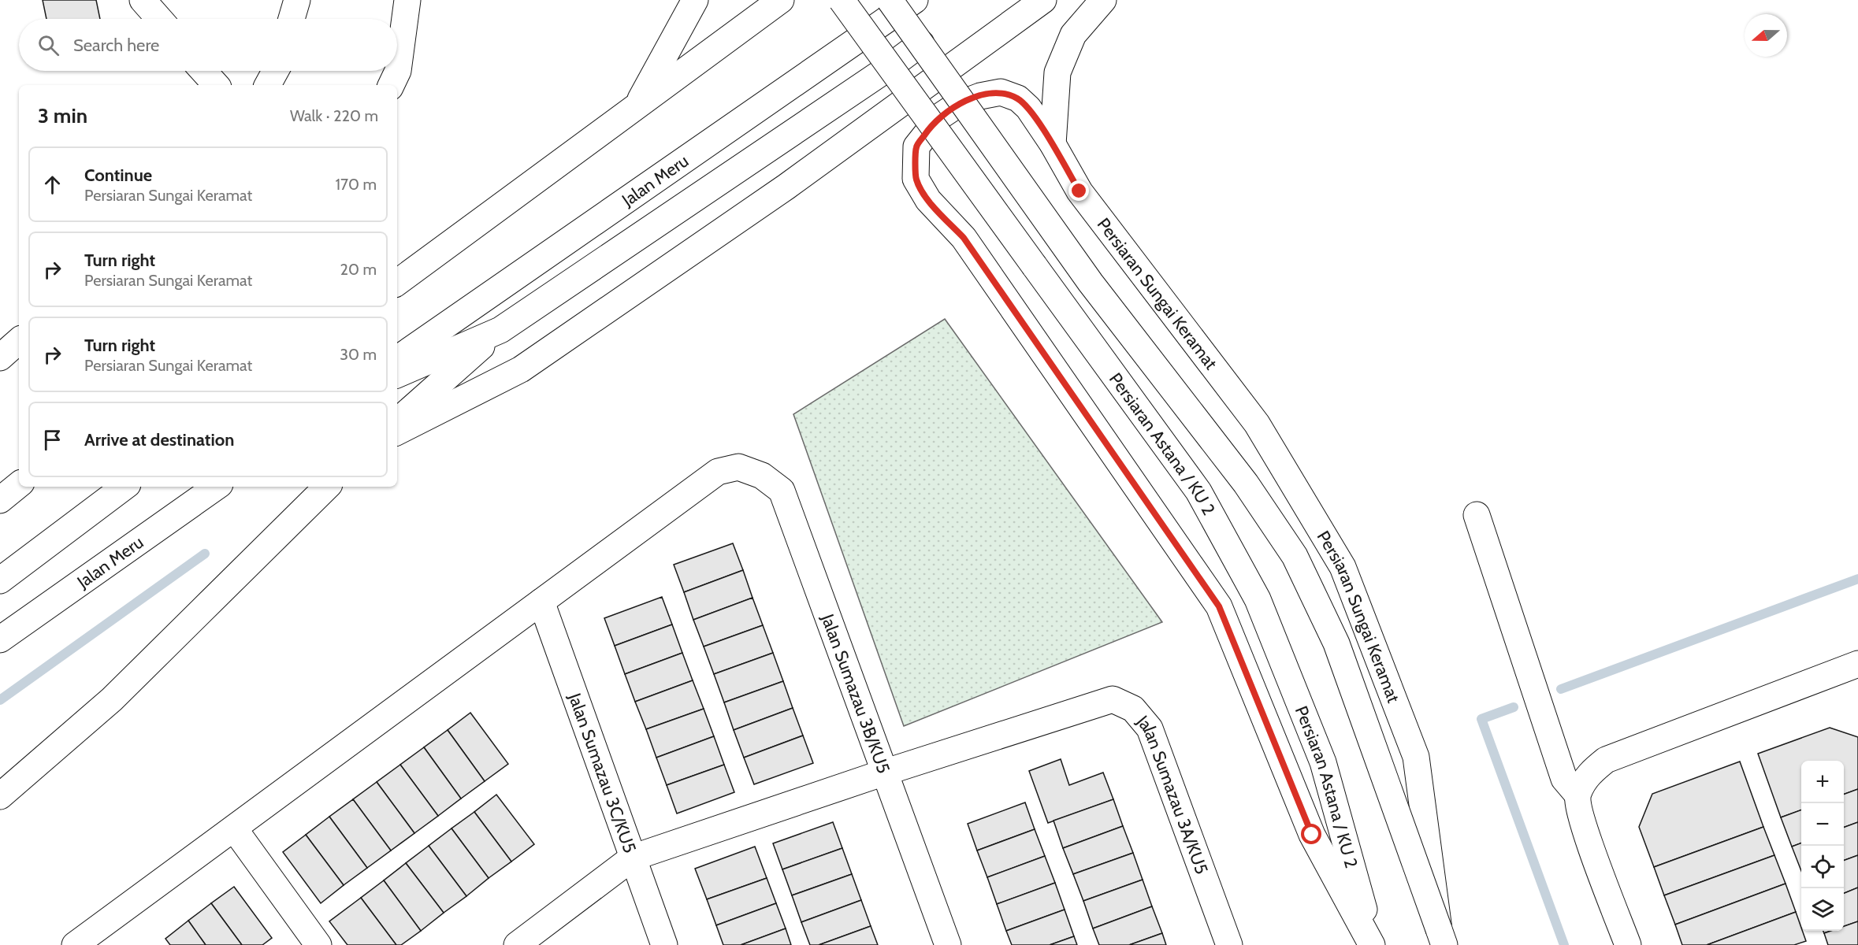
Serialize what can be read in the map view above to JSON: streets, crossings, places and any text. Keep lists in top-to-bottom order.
{
  "streets": {
    "main road": [
      "Jalan Meru",
      "Persiaran Sungai Keramat",
      "Persiaran Astana / KU 2",
      "Jalan Sumazau 3B/KU5",
      "Jalan Sumazau 3C/KU5",
      "Jalan Sumazau 3A/KU5"
    ]
  },
  "crossings": [
    ["Jalan Meru", "Persiaran Astana / KU 2"],
    ["Persiaran Sungai Keramat", "Persiaran Astana / KU 2"],
    ["Jalan Sumazau 3B/KU5", "Jalan Sumazau 3C/KU5"],
    ["Jalan Sumazau 3B/KU5", "Jalan Sumazau 3A/KU5"],
    ["Jalan Sumazau 3C/KU5", "Jalan Sumazau 3A/KU5"]
  ],
  "north": "left",
  "page": {
    "search": "Search here",
    "heading": ["3 min", "Walk · 220 m"],
    "list": [
      ["Continue", "Persiaran Sungai Keramat", "170 m"],
      ["Turn right", "Persiaran Sungai Keramat", "20 m"],
      ["Turn right", "Persiaran Sungai Keramat", "30 m"],
      "Arrive at destination"
    ],
    "map_buttons": ["+", "−"]
  }
}
